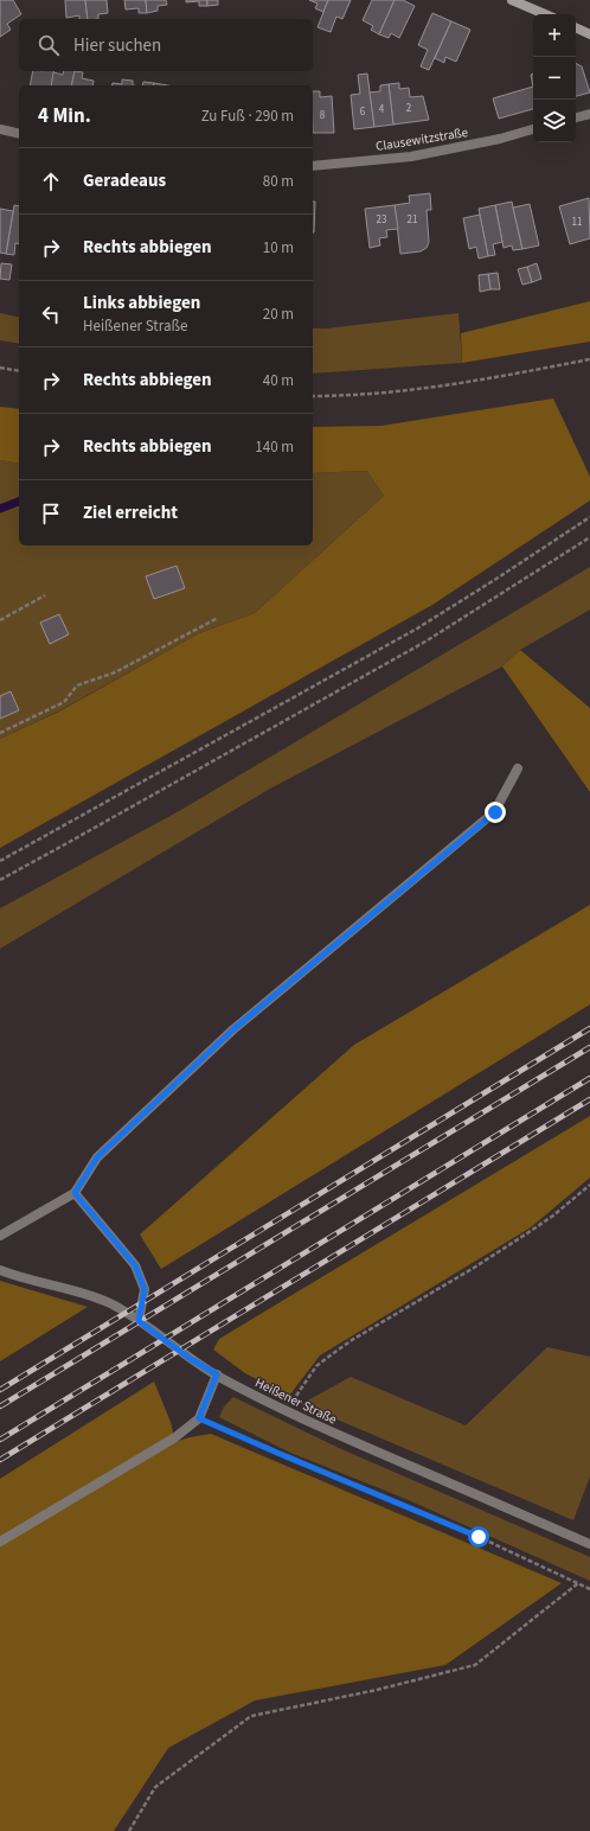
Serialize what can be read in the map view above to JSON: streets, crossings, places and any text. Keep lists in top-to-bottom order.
{
  "streets": {
    "street": ["Clausewitzstraße", "Heißener Straße"]
  },
  "house_numbers": [
    "2",
    "4",
    "6",
    "8",
    "23",
    "21",
    "11"
  ],
  "page": {
    "map_buttons": ["+", "−"],
    "search": "Hier suchen",
    "heading": ["4 Min.", "Zu Fuß · 290 m"],
    "list": [
      ["Geradeaus", "80 m"],
      ["Rechts abbiegen", "10 m"],
      ["Links abbiegen", "Heißener Straße", "20 m"],
      ["Rechts abbiegen", "40 m"],
      ["Rechts abbiegen", "140 m"],
      "Ziel erreicht"
    ]
  }
}
